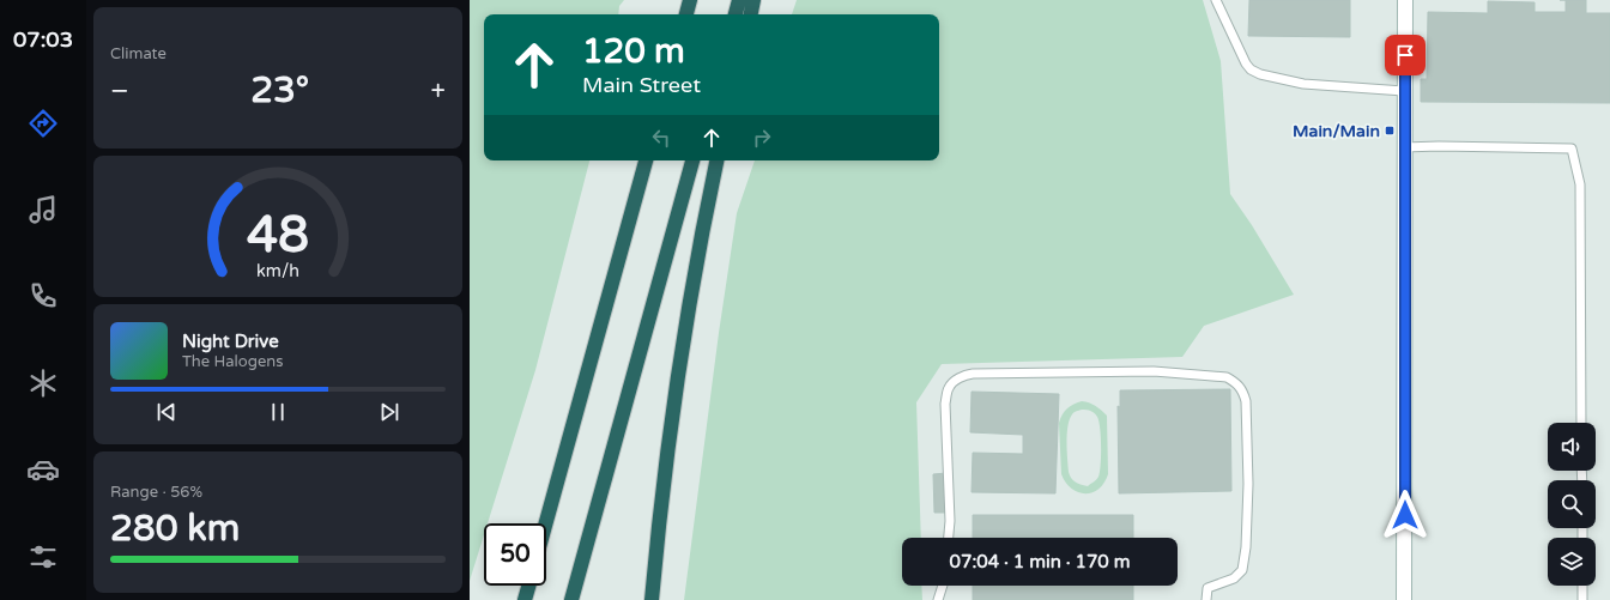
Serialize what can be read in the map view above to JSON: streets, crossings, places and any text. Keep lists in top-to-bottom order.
{
  "places": {
    "transit": ["Main/Main"]
  },
  "page": {
    "tabs": "07:03",
    "tile": [
      "Climate",
      ["Range · 56%", "280 km"]
    ],
    "turn": ["120 m", "Main Street"],
    "heat": ["−", "23°", "+"],
    "song": ["Night Drive", "The Halogens"],
    "limit": "50",
    "trip": "07:04 · 1 min · 170 m",
    "gauge": ["48", "km/h"]
  }
}
